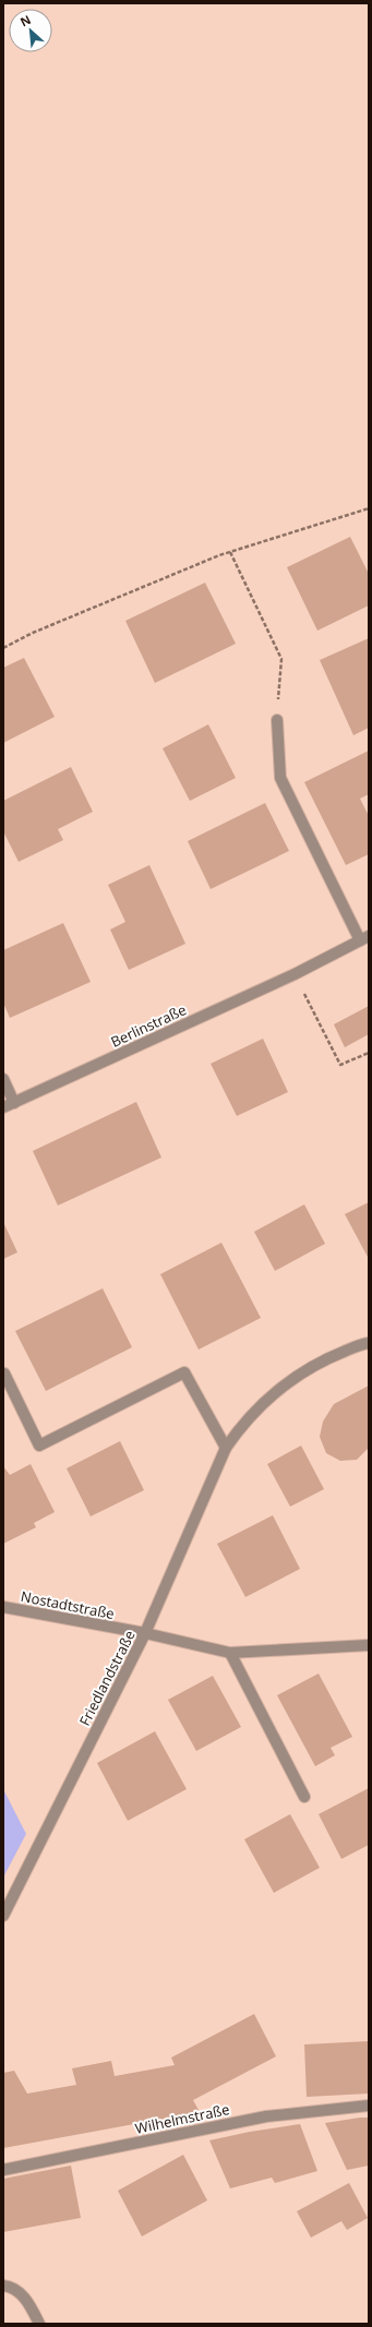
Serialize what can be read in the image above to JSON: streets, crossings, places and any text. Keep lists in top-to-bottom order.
{
  "streets": {
    "street": [
      "Berlinstraße",
      "Nostadtstraße",
      "Friedlandstraße",
      "Wilhelmstraße"
    ]
  },
  "crossings": [
    ["Nostadtstraße", "Friedlandstraße"]
  ],
  "north": "top left"
}
